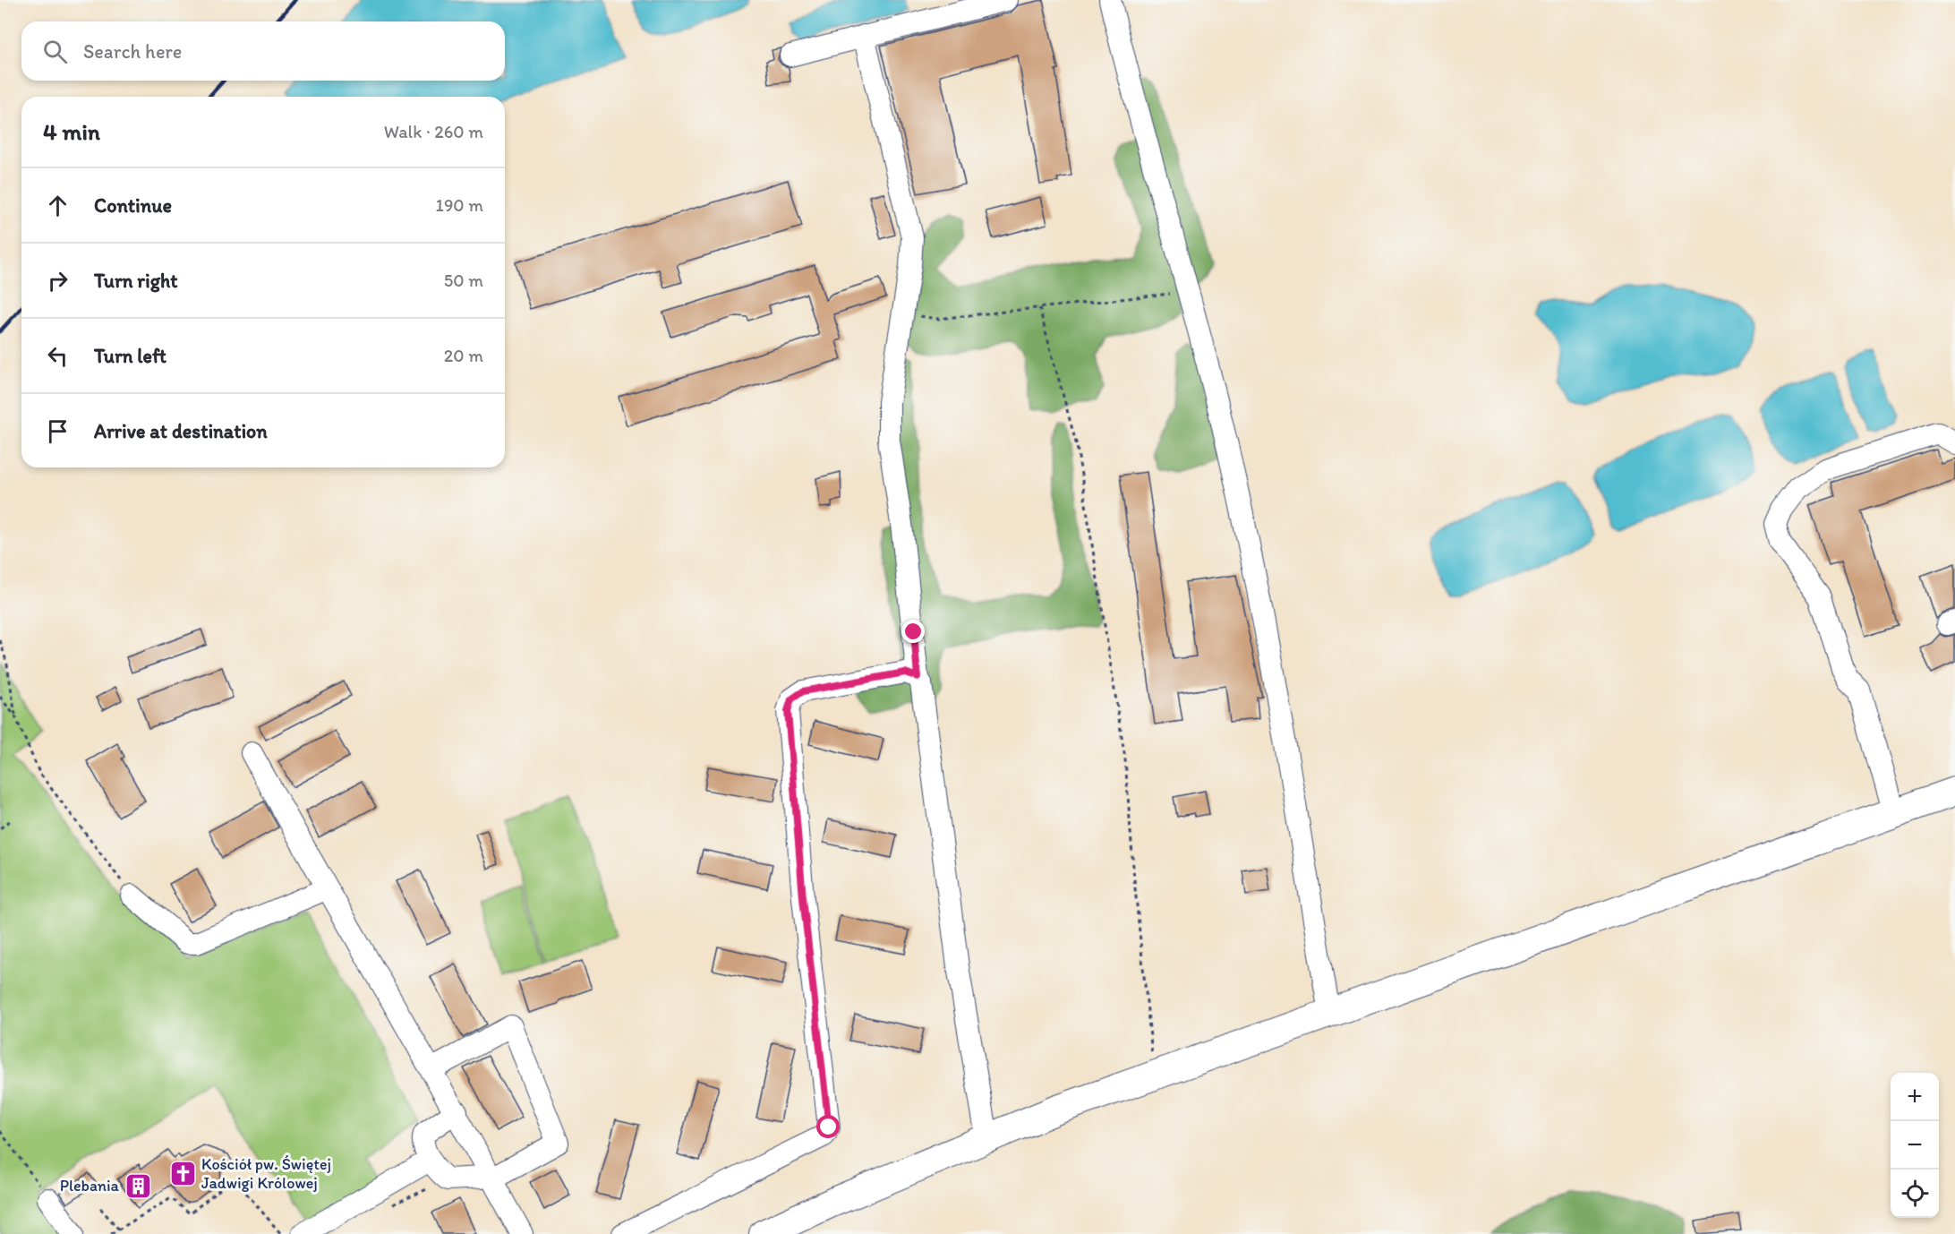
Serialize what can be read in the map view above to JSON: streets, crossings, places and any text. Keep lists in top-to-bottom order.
{
  "places": {
    "church": ["Kościół pw. Świętej Jadwigi Królowej"],
    "building": ["Plebania"]
  },
  "page": {
    "search": "Search here",
    "heading": ["4 min", "Walk · 260 m"],
    "list": [
      ["Continue", "190 m"],
      ["Turn right", "50 m"],
      ["Turn left", "20 m"],
      "Arrive at destination"
    ],
    "map_buttons": ["+", "−"]
  }
}
